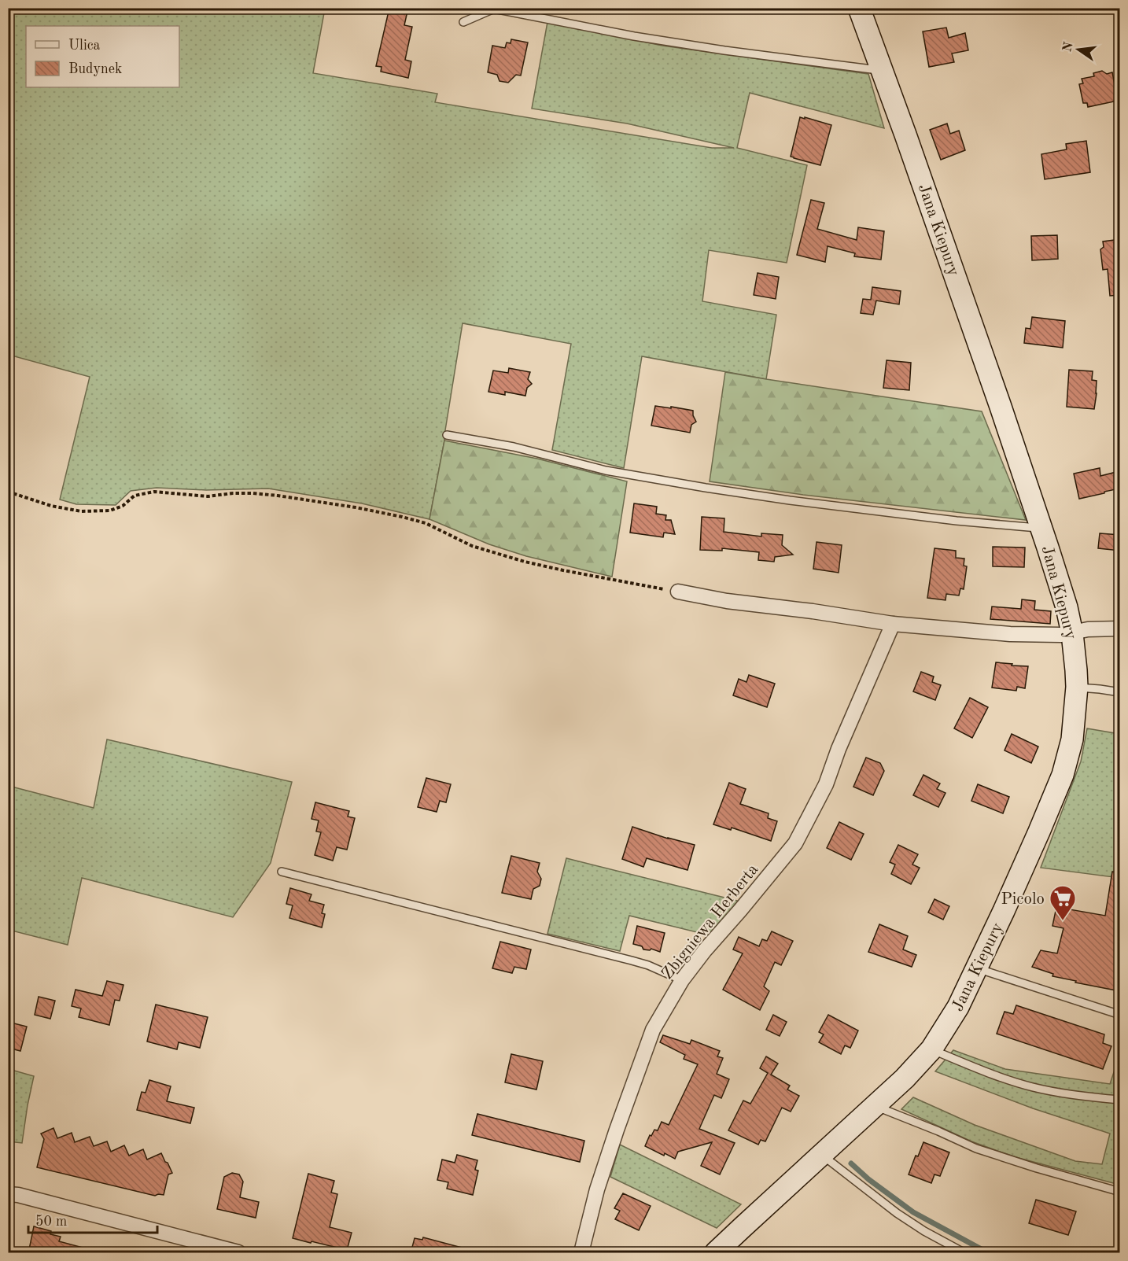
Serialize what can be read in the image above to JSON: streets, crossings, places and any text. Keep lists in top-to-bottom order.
{
  "streets": {
    "street": ["Jana Kiepury", "Zbigniewa Herberta"]
  },
  "places": {
    "supermarket": ["Picolo"]
  },
  "legend": ["Ulica", "Budynek"],
  "scale_bar": "50 m",
  "north": "left"
}
